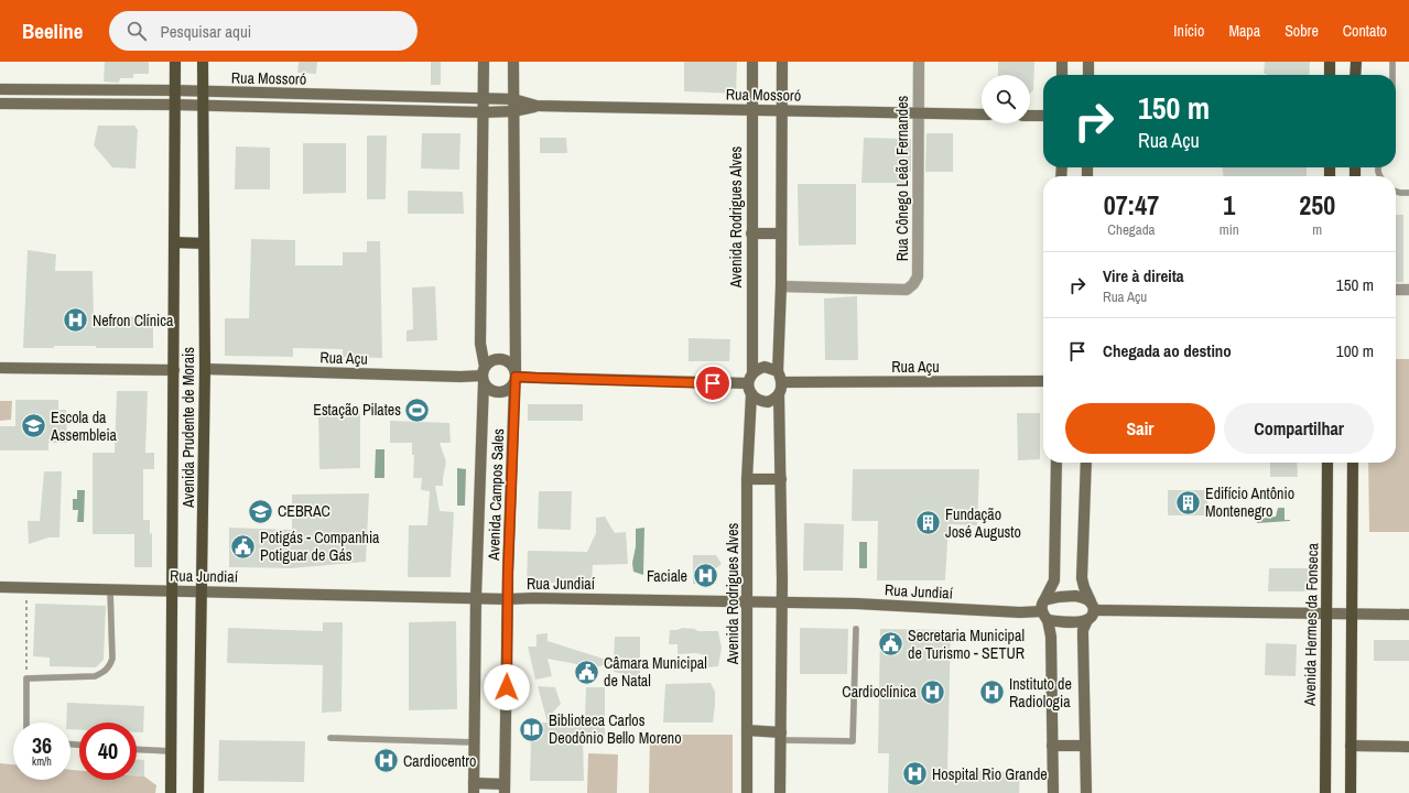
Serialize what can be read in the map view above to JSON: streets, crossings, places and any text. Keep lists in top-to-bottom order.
{
  "streets": {
    "main road": [
      "Rua Mossoró",
      "Avenida Rodrigues Alves",
      "Rua Açu",
      "Avenida Prudente de Morais",
      "Avenida Campos Sales",
      "Rua Jundiaí",
      "Avenida Hermes da Fonseca"
    ],
    "street": ["Rua Cônego Leão Fernandes"]
  },
  "crossings": [
    ["Rua Mossoró", "Rua Cônego Leão Fernandes"],
    ["Rua Mossoró", "Avenida Rodrigues Alves"],
    ["Rua Mossoró", "Avenida Prudente de Morais"],
    ["Rua Mossoró", "Avenida Campos Sales"],
    ["Avenida Rodrigues Alves", "Rua Açu"],
    ["Avenida Rodrigues Alves", "Rua Jundiaí"],
    ["Rua Açu", "Avenida Prudente de Morais"],
    ["Rua Açu", "Avenida Campos Sales"],
    ["Avenida Prudente de Morais", "Rua Jundiaí"],
    ["Avenida Campos Sales", "Rua Jundiaí"]
  ],
  "places": {
    "hospital": [
      "Nefron Clínica",
      "Faciale",
      "Cardioclínica",
      "Instituto de Radiologia",
      "Cardiocentro",
      "Hospital Rio Grande"
    ],
    "sports": ["Estação Pilates"],
    "school or university": ["Escola da Assembleia", "CEBRAC"],
    "building": ["Edifício Antônio Montenegro", "Fundação José Augusto"],
    "public building": ["Potigás - Companhia Potiguar de Gás", "Secretaria Municipal de Turismo - SETUR", "Câmara Municipal de Natal"],
    "library": ["Biblioteca Carlos Deodônio Bello Moreno"]
  },
  "page": {
    "header": "Beeline",
    "search": "Pesquisar aqui",
    "nav": [
      "Início",
      "Mapa",
      "Sobre",
      "Contato"
    ],
    "turn": ["150 m", "Rua Açu"],
    "eta": [
      "07:47",
      "Chegada",
      "1",
      "min",
      "250",
      "m"
    ],
    "list": [
      {
        "name": "Vire à direita",
        "note": "Rua Açu",
        "value": "150 m"
      },
      {
        "name": "Chegada ao destino",
        "value": "100 m"
      }
    ],
    "buttons": ["Sair", "Compartilhar"],
    "speed": "36 km/h",
    "limit": "40"
  }
}
